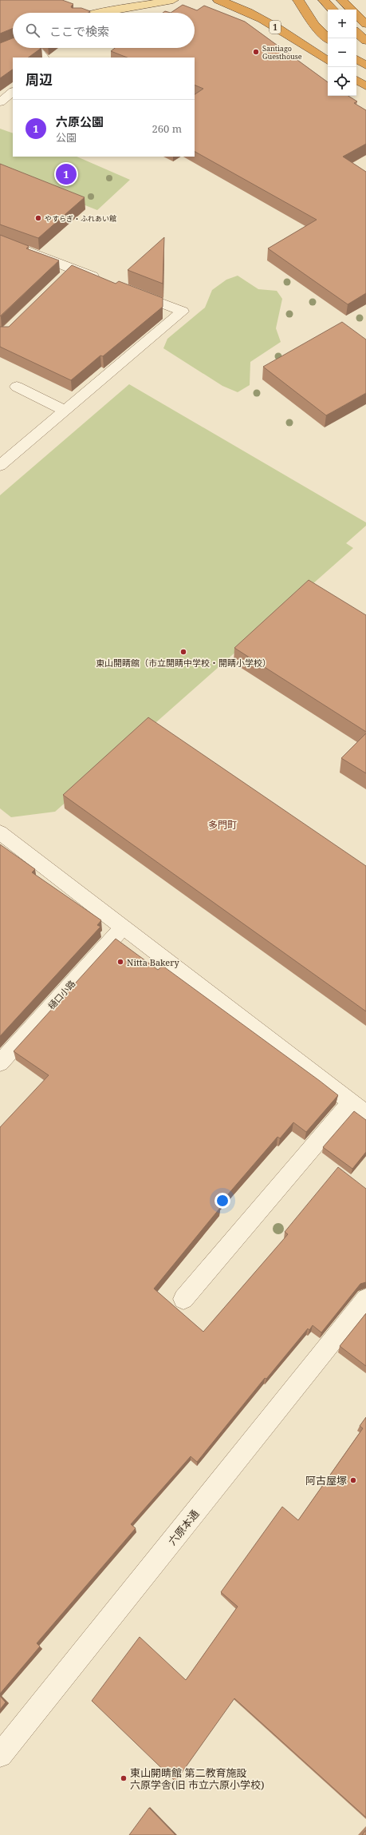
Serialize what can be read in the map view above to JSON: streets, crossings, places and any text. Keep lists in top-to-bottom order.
{
  "streets": {
    "highway": ["1"],
    "street": ["樋口小路", "六原本通"]
  },
  "districts": ["多門町"],
  "places": [
    "Santiago Guesthouse",
    "やすらぎ・ふれあい館",
    "東山開睛館（市立開睛中学校・開睛小学校）",
    "Nitta Bakery",
    "阿古屋塚",
    "東山開睛館 第二教育施設 六原学舎(旧 市立六原小学校)"
  ],
  "page": {
    "map_buttons": ["+", "−"],
    "search": "ここで検索",
    "heading": "周辺",
    "list": [
      {
        "mark": "1",
        "name": "六原公園",
        "note": "公園",
        "value": "260 m"
      }
    ],
    "pins": "1"
  }
}
